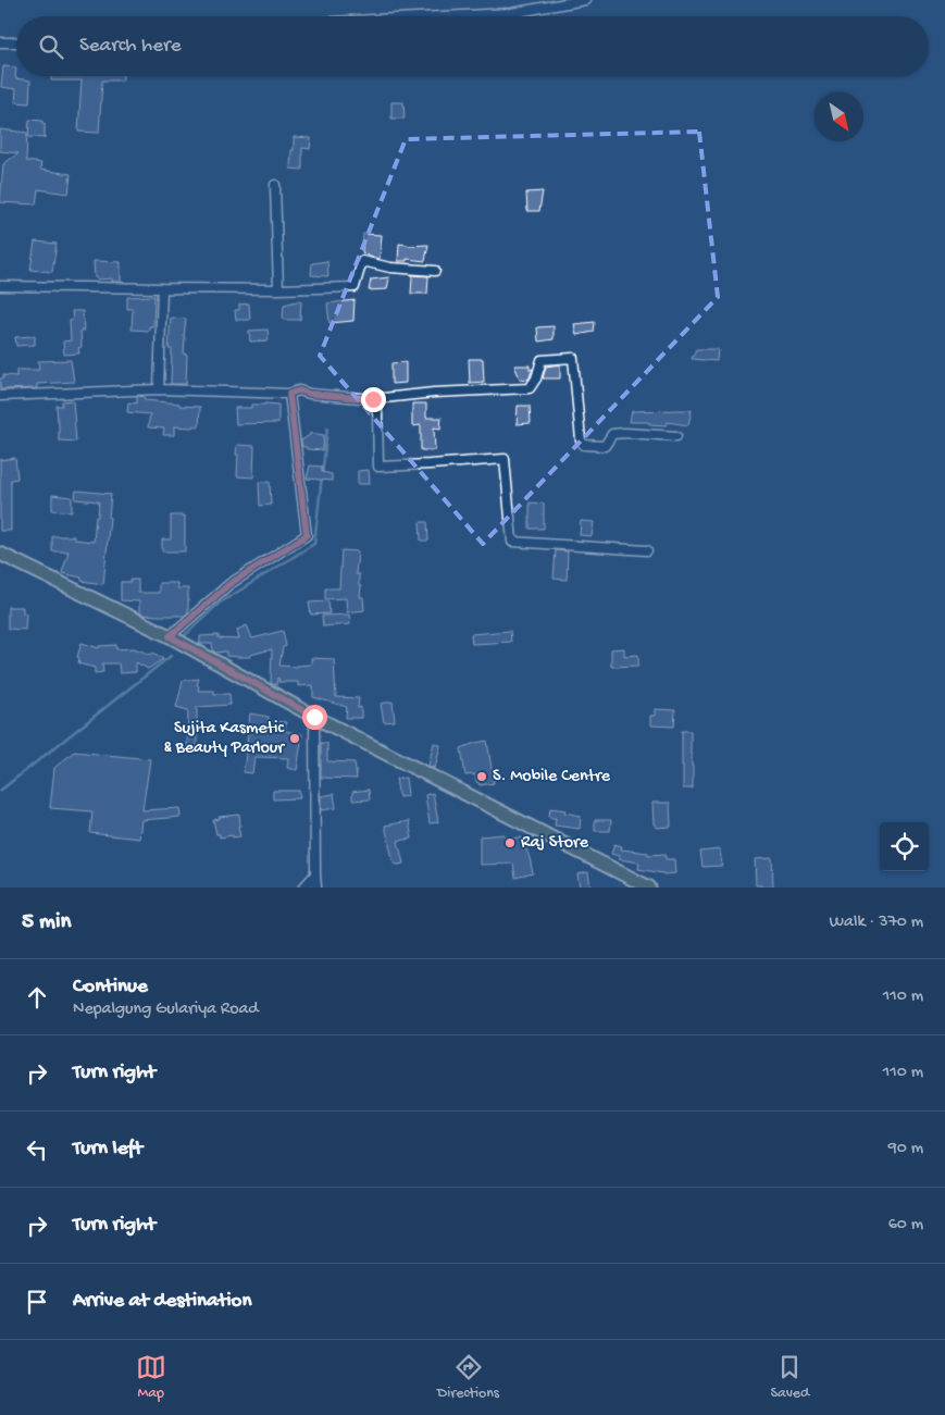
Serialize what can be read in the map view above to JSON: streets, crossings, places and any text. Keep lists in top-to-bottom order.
{
  "places": ["Sujita Kasmetic & Beauty Parlour", "S. Mobile Centre", "Raj Store"],
  "north": "bottom right",
  "page": {
    "search": "Search here",
    "heading": ["5 min", "Walk · 370 m"],
    "list": [
      ["Continue", "Nepalgung Gulariya Road", "110 m"],
      ["Turn right", "110 m"],
      ["Turn left", "90 m"],
      ["Turn right", "60 m"],
      "Arrive at destination"
    ],
    "nav": ["Map", "Directions", "Saved"]
  }
}
